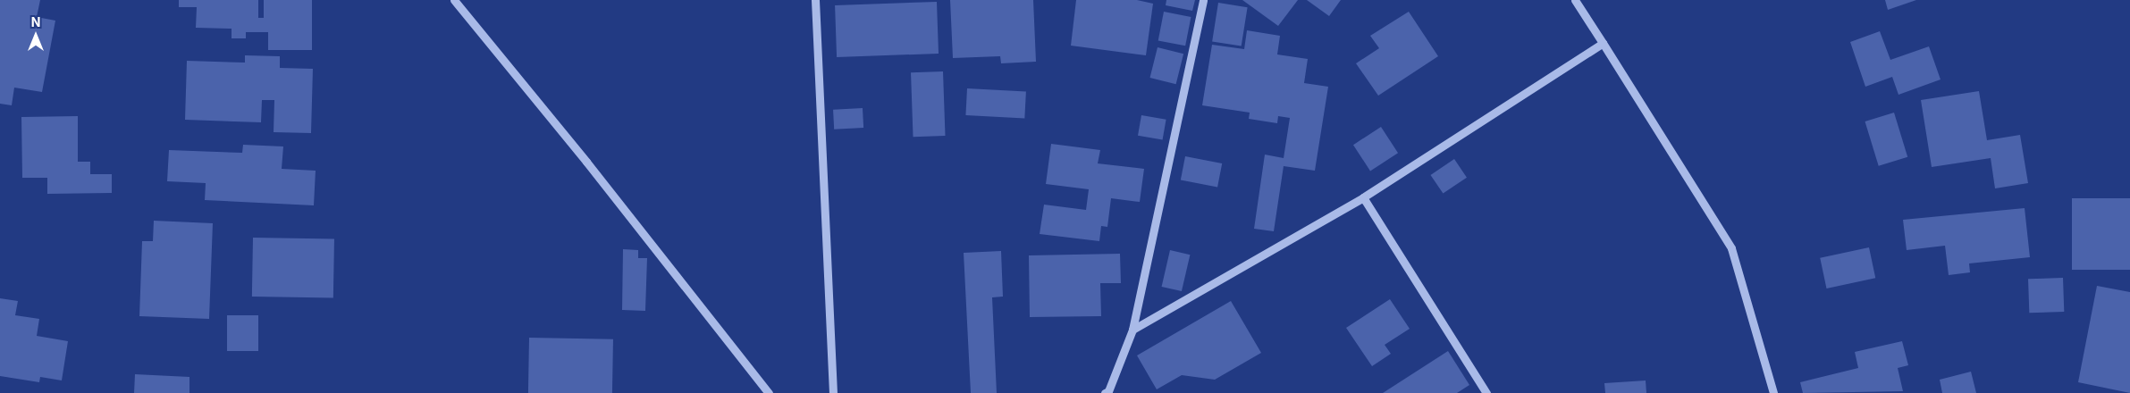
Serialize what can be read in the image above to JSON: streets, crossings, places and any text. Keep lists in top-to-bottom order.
{
  "north": "top"
}
